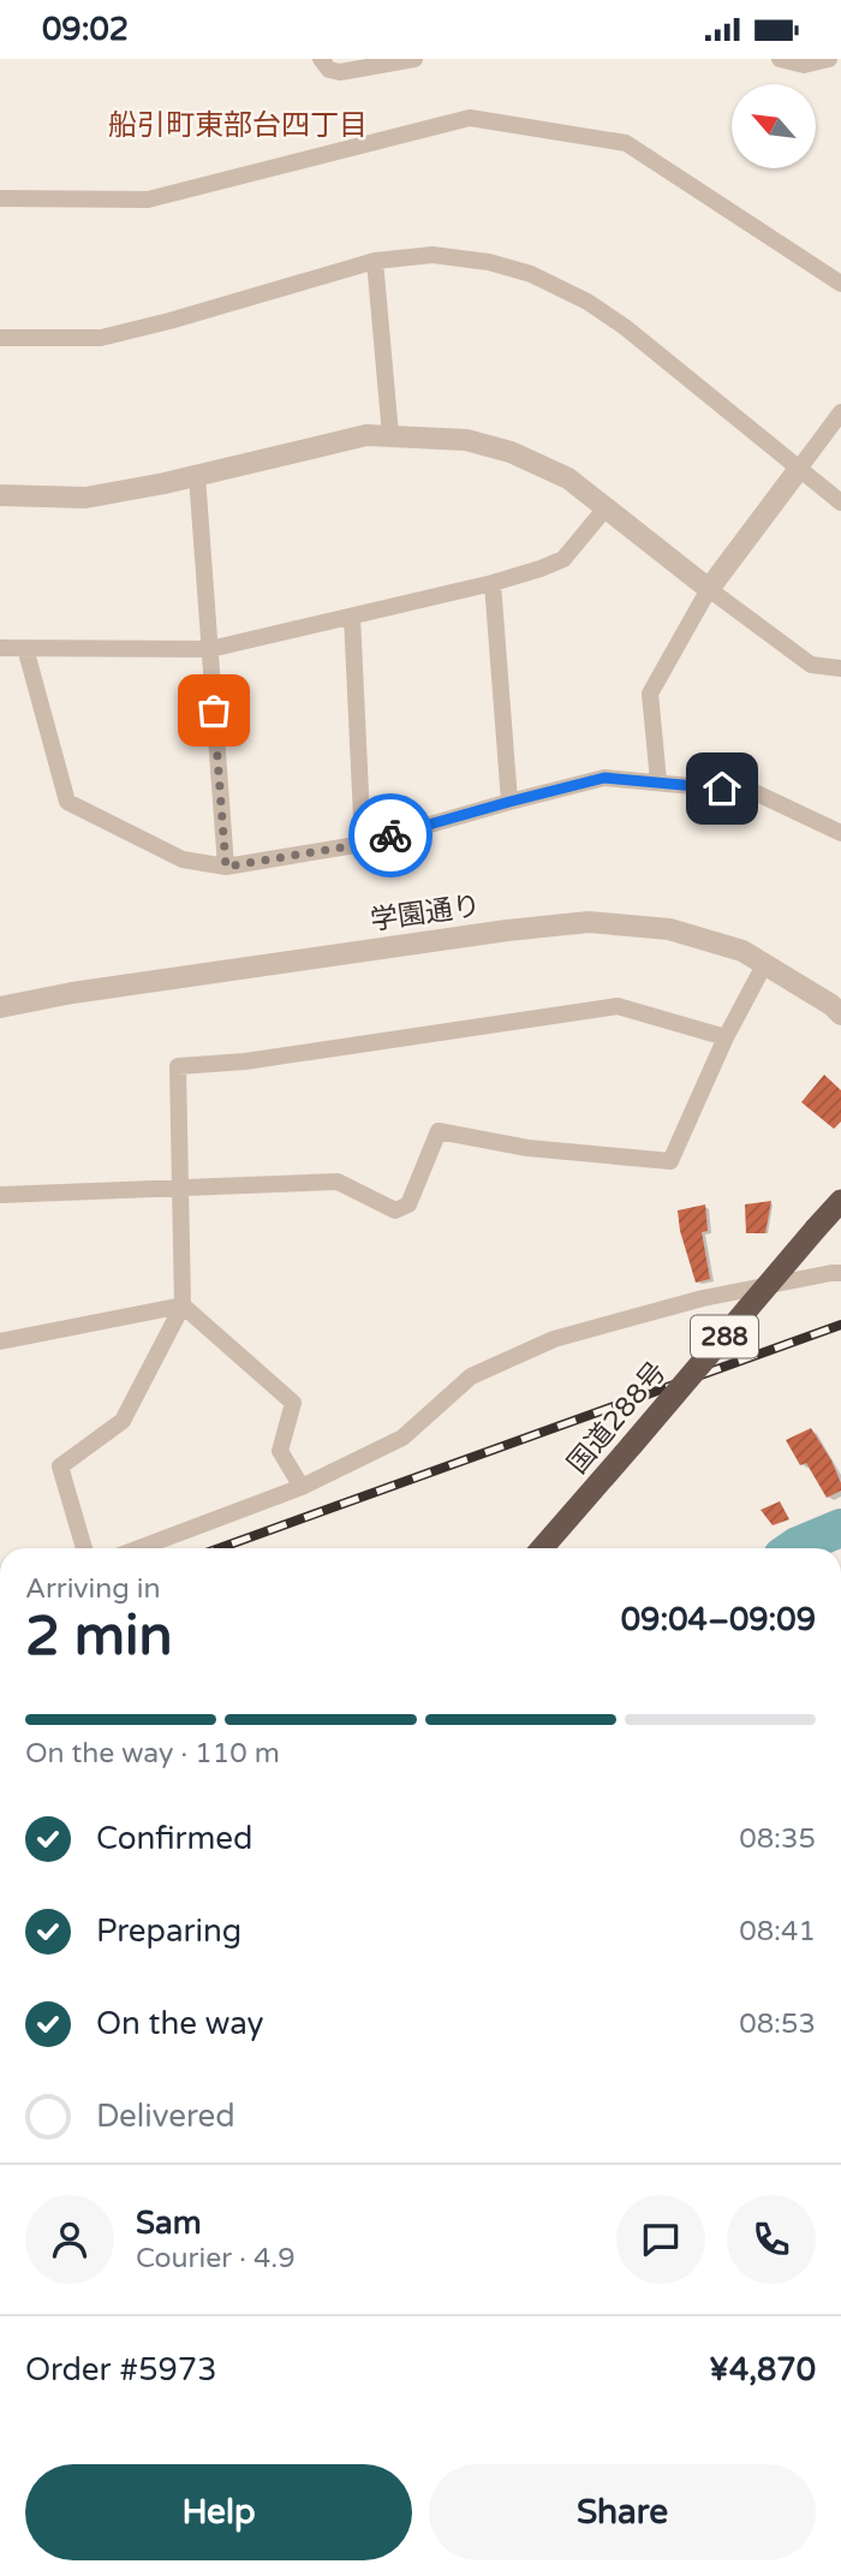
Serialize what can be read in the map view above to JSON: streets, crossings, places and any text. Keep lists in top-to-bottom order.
{
  "streets": {
    "highway": ["288", "国道288号"],
    "street": ["学園通り"]
  },
  "districts": ["船引町東部台四丁目"],
  "north": "top left",
  "page": {
    "status": "09:02",
    "heading": ["2 min", "Arriving in", "09:04–09:09"],
    "panel": [
      "Sam",
      "Courier · 4.9",
      "Order #5973",
      "¥4,870"
    ],
    "bar": "On the way · 110 m",
    "list": [
      ["Confirmed", "08:35"],
      ["Preparing", "08:41"],
      ["On the way", "08:53"],
      "Delivered"
    ],
    "buttons": ["Help", "Share"]
  }
}
